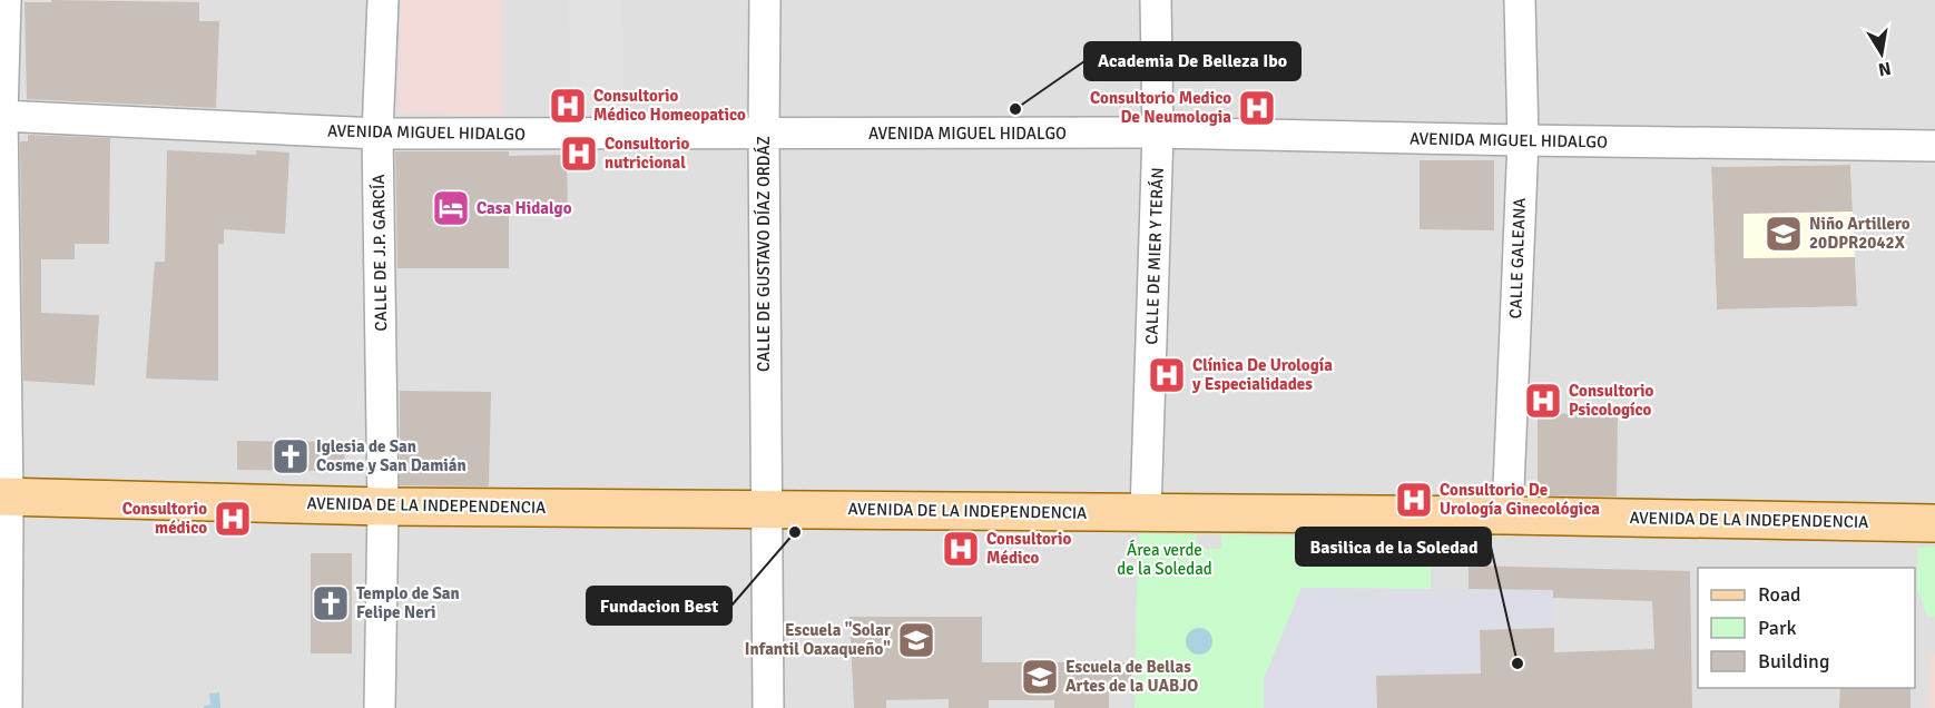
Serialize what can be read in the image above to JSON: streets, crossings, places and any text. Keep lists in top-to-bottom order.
{
  "streets": {
    "main road": ["AVENIDA DE LA INDEPENDENCIA"],
    "street": [
      "AVENIDA MIGUEL HIDALGO",
      "CALLE DE J.P. GARCÍA",
      "CALLE DE GUSTAVO DÍAZ ORDÁZ",
      "CALLE DE MIER Y TERÁN",
      "CALLE GALEANA"
    ]
  },
  "crossings": [
    ["AVENIDA MIGUEL HIDALGO", "CALLE DE J.P. GARCÍA"],
    ["AVENIDA MIGUEL HIDALGO", "CALLE DE GUSTAVO DÍAZ ORDÁZ"],
    ["AVENIDA MIGUEL HIDALGO", "CALLE DE MIER Y TERÁN"],
    ["AVENIDA MIGUEL HIDALGO", "CALLE GALEANA"],
    ["CALLE DE J.P. GARCÍA", "AVENIDA DE LA INDEPENDENCIA"],
    ["CALLE DE GUSTAVO DÍAZ ORDÁZ", "AVENIDA DE LA INDEPENDENCIA"],
    ["CALLE DE MIER Y TERÁN", "AVENIDA DE LA INDEPENDENCIA"],
    ["CALLE GALEANA", "AVENIDA DE LA INDEPENDENCIA"]
  ],
  "parks": ["Área verde de la Soledad"],
  "places": {
    "hospital": [
      "Consultorio Médico Homeopatico",
      "Consultorio Medico De Neumologia",
      "Consultorio nutricional",
      "Clínica De Urología y Especialidades",
      "Consultorio Psicologíco",
      "Consultorio De Urología Ginecológica",
      "Consultorio médico",
      "Consultorio Médico"
    ],
    "other": ["Academia De Belleza Ibo", "Fundacion Best", "Basilica de la Soledad"],
    "hotel": ["Casa Hidalgo"],
    "school or university": ["Niño Artillero 20DPR2042X", "Escuela \"Solar Infantil Oaxaqueño\"", "Escuela de Bellas Artes de la UABJO"],
    "church": ["Iglesia de San Cosme y San Damián", "Templo de San Felipe Neri"]
  },
  "legend": ["Road", "Park", "Building"],
  "north": "bottom"
}
